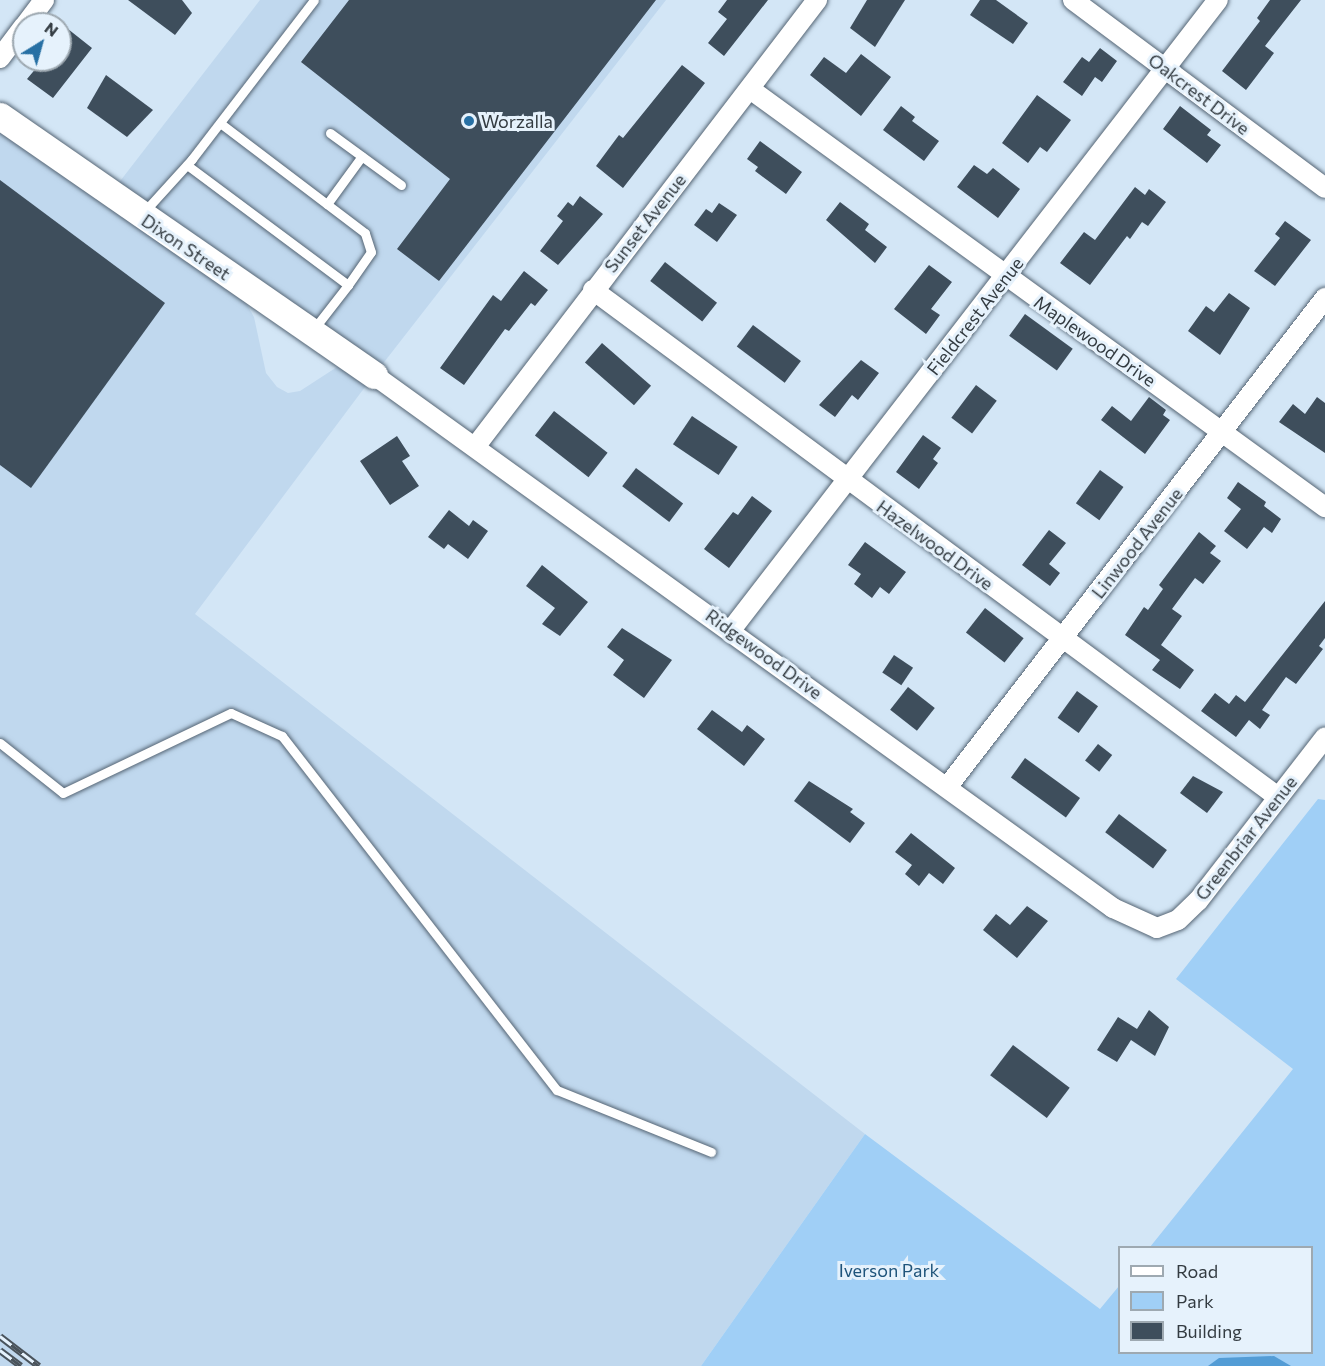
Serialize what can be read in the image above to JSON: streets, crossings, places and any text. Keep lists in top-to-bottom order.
{
  "streets": {
    "street": [
      "Oakcrest Drive",
      "Sunset Avenue",
      "Dixon Street",
      "Fieldcrest Avenue",
      "Maplewood Drive",
      "Linwood Avenue",
      "Hazelwood Drive",
      "Ridgewood Drive",
      "Greenbriar Avenue"
    ]
  },
  "crossings": [
    ["Oakcrest Drive", "Fieldcrest Avenue"],
    ["Sunset Avenue", "Maplewood Drive"],
    ["Sunset Avenue", "Hazelwood Drive"],
    ["Sunset Avenue", "Ridgewood Drive"],
    ["Dixon Street", "Ridgewood Drive"],
    ["Fieldcrest Avenue", "Maplewood Drive"],
    ["Fieldcrest Avenue", "Hazelwood Drive"],
    ["Fieldcrest Avenue", "Ridgewood Drive"],
    ["Maplewood Drive", "Linwood Avenue"],
    ["Linwood Avenue", "Hazelwood Drive"],
    ["Linwood Avenue", "Ridgewood Drive"],
    ["Hazelwood Drive", "Greenbriar Avenue"],
    ["Ridgewood Drive", "Greenbriar Avenue"]
  ],
  "parks": ["Iverson Park"],
  "places": ["Worzalla"],
  "legend": ["Road", "Park", "Building"],
  "north": "top right"
}
